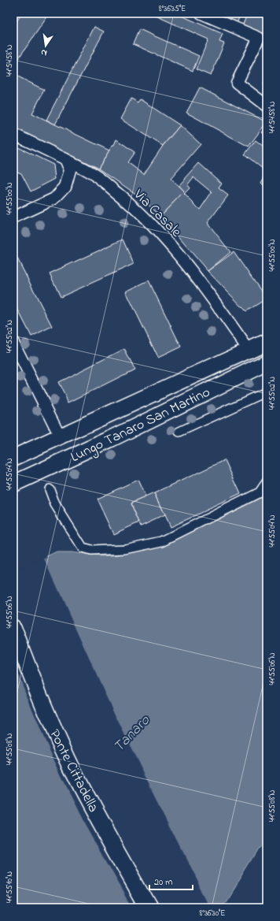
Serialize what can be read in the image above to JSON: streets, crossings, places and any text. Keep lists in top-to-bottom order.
{
  "streets": {
    "main road": ["Lungo Tanaro San Martino", "Ponte Cittadella"],
    "street": ["Via Casale"]
  },
  "crossings": [
    ["Via Casale", "Lungo Tanaro San Martino"]
  ],
  "water": ["Tanaro"],
  "scale_bar": "20 m",
  "north": "bottom",
  "coordinates": [
    "8°36'35\"E",
    "44°54'58\"N",
    "44°55'00\"N",
    "44°55'02\"N",
    "44°55'04\"N",
    "44°55'06\"N",
    "44°55'08\"N",
    "44°55'10\"N",
    "8°36'30\"E"
  ]
}
